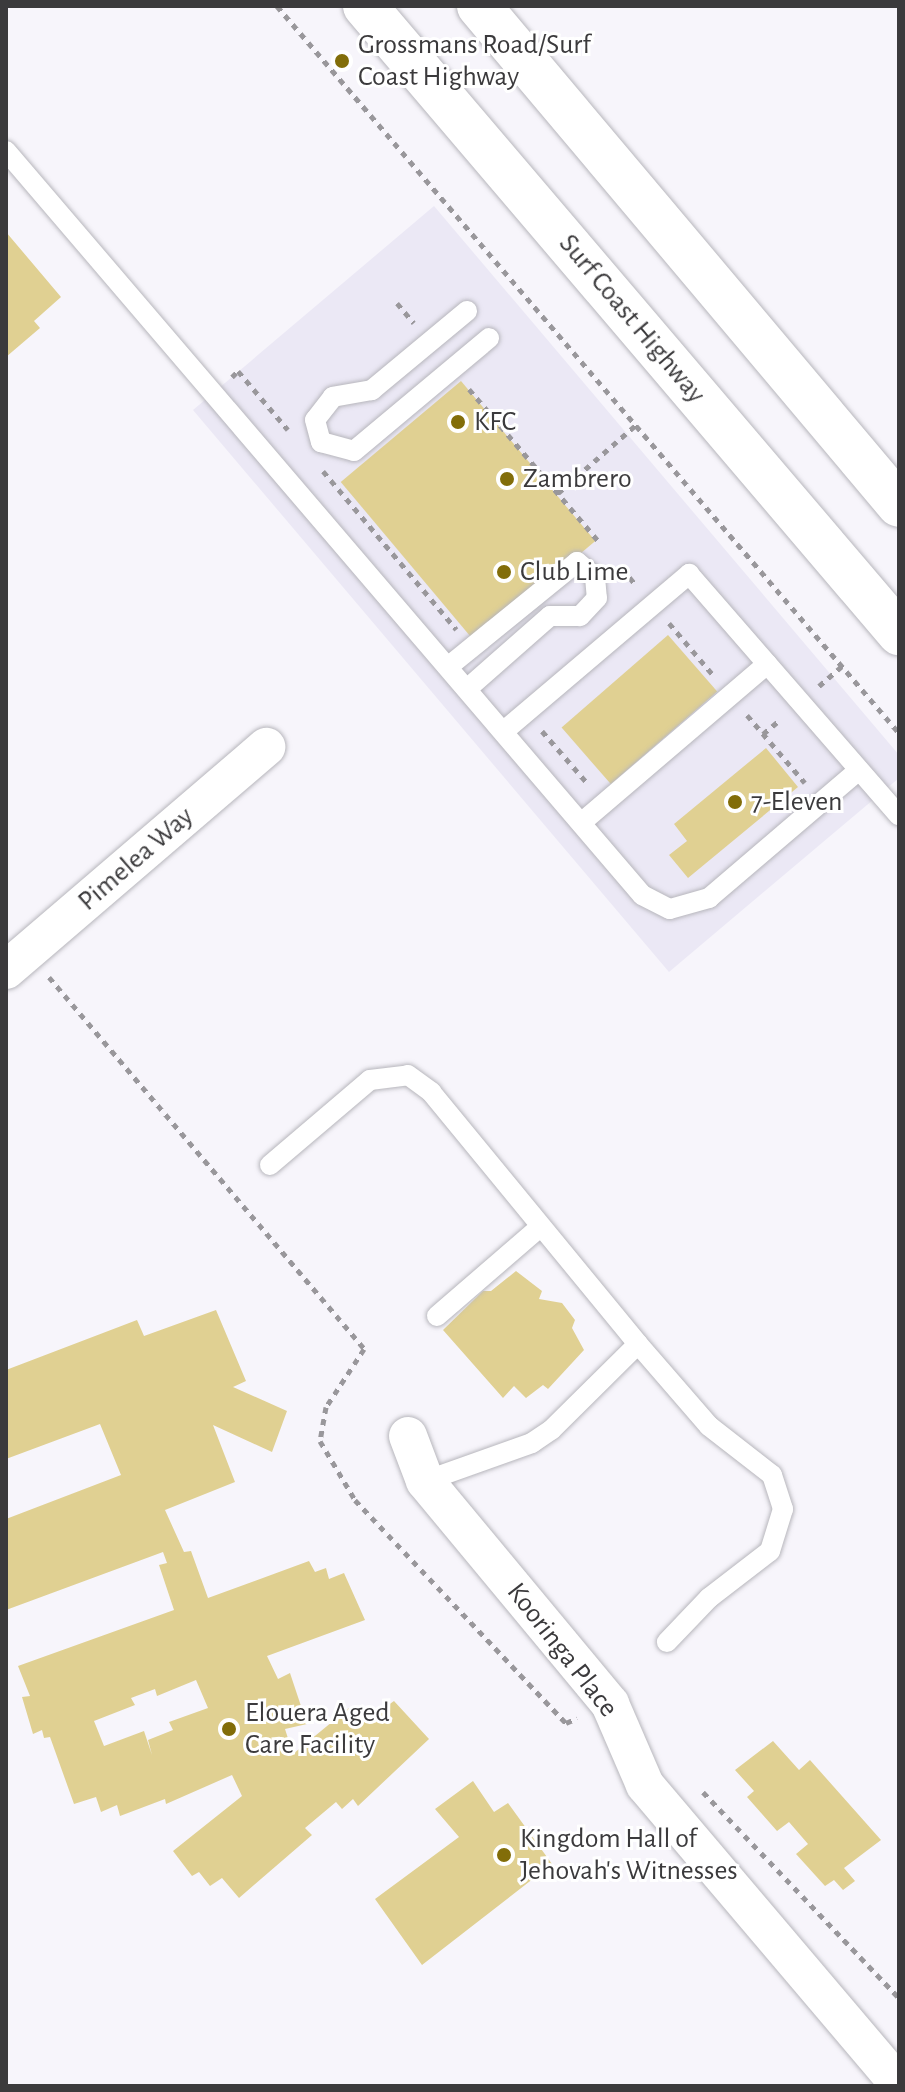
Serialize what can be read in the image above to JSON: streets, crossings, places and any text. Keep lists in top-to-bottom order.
{
  "streets": {
    "main road": ["Surf Coast Highway"],
    "street": ["Pimelea Way", "Kooringa Place"]
  },
  "places": [
    "Grossmans Road/Surf Coast Highway",
    "KFC",
    "Zambrero",
    "Club Lime",
    "7-Eleven",
    "Elouera Aged Care Facility",
    "Kingdom Hall of Jehovah's Witnesses"
  ]
}
